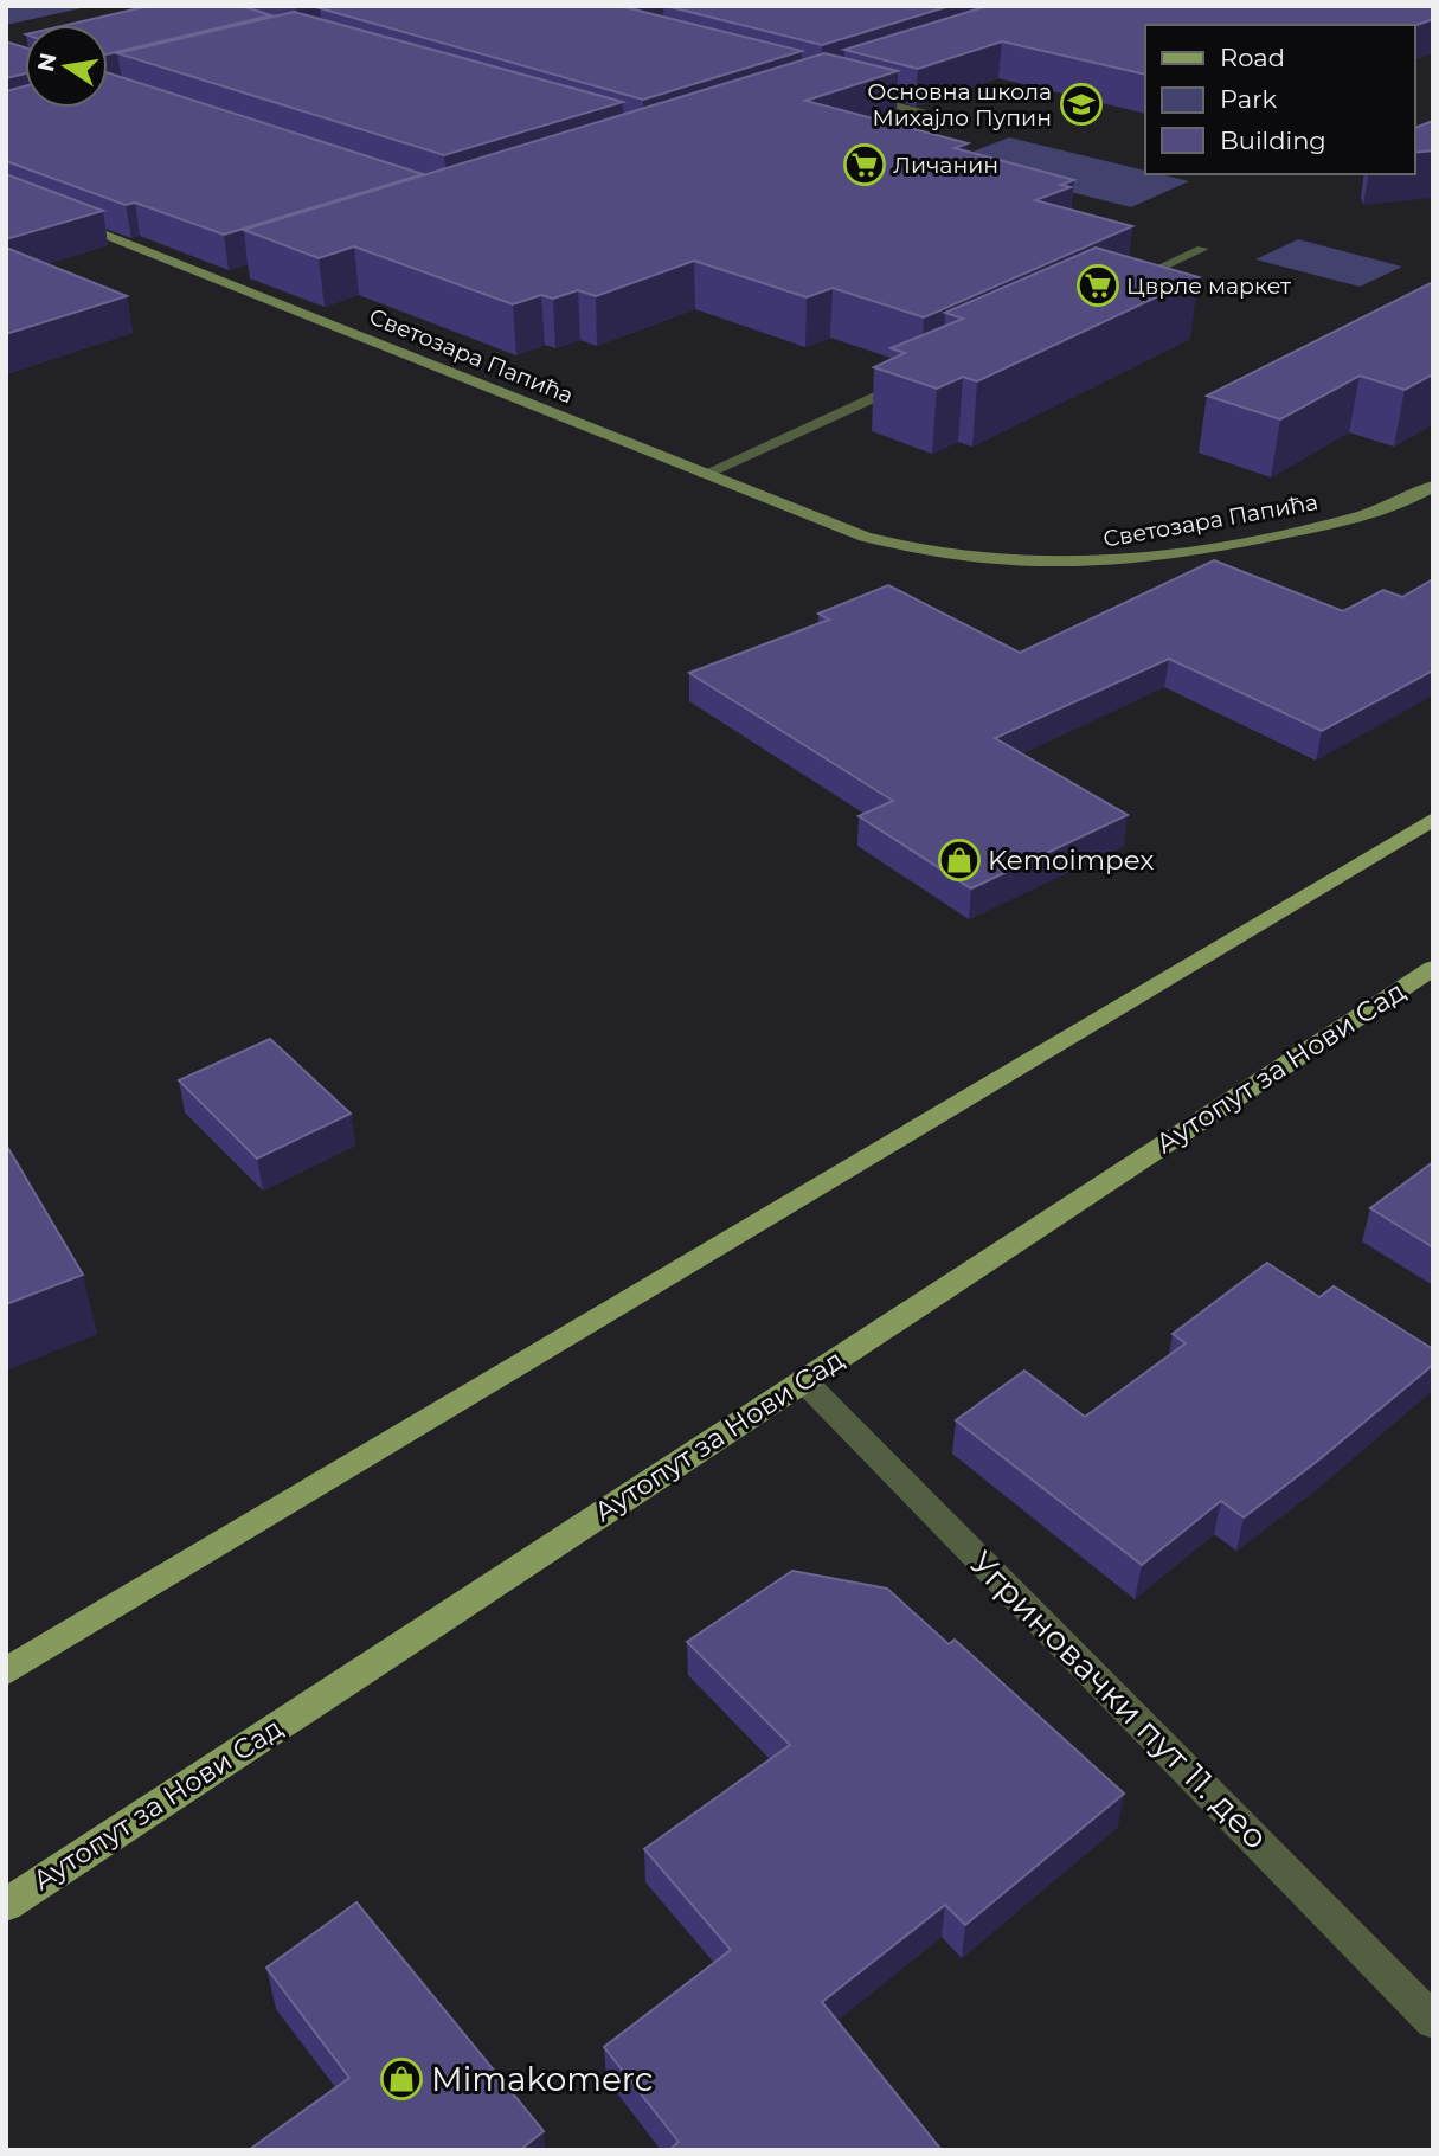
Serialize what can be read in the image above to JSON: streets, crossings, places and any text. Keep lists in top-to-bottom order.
{
  "streets": {
    "main road": ["Аутопут за Нови Сад"],
    "street": ["Светозара Папића", "Угриновачки пут 11. део"]
  },
  "crossings": [
    ["Аутопут за Нови Сад", "Угриновачки пут 11. део"]
  ],
  "places": {
    "school or university": ["Основна школа Михајло Пупин"],
    "supermarket": ["Личанин", "Цврле маркет"],
    "shop": ["Kemoimpex", "Mimakomerc"]
  },
  "legend": ["Road", "Park", "Building"],
  "north": "left"
}
